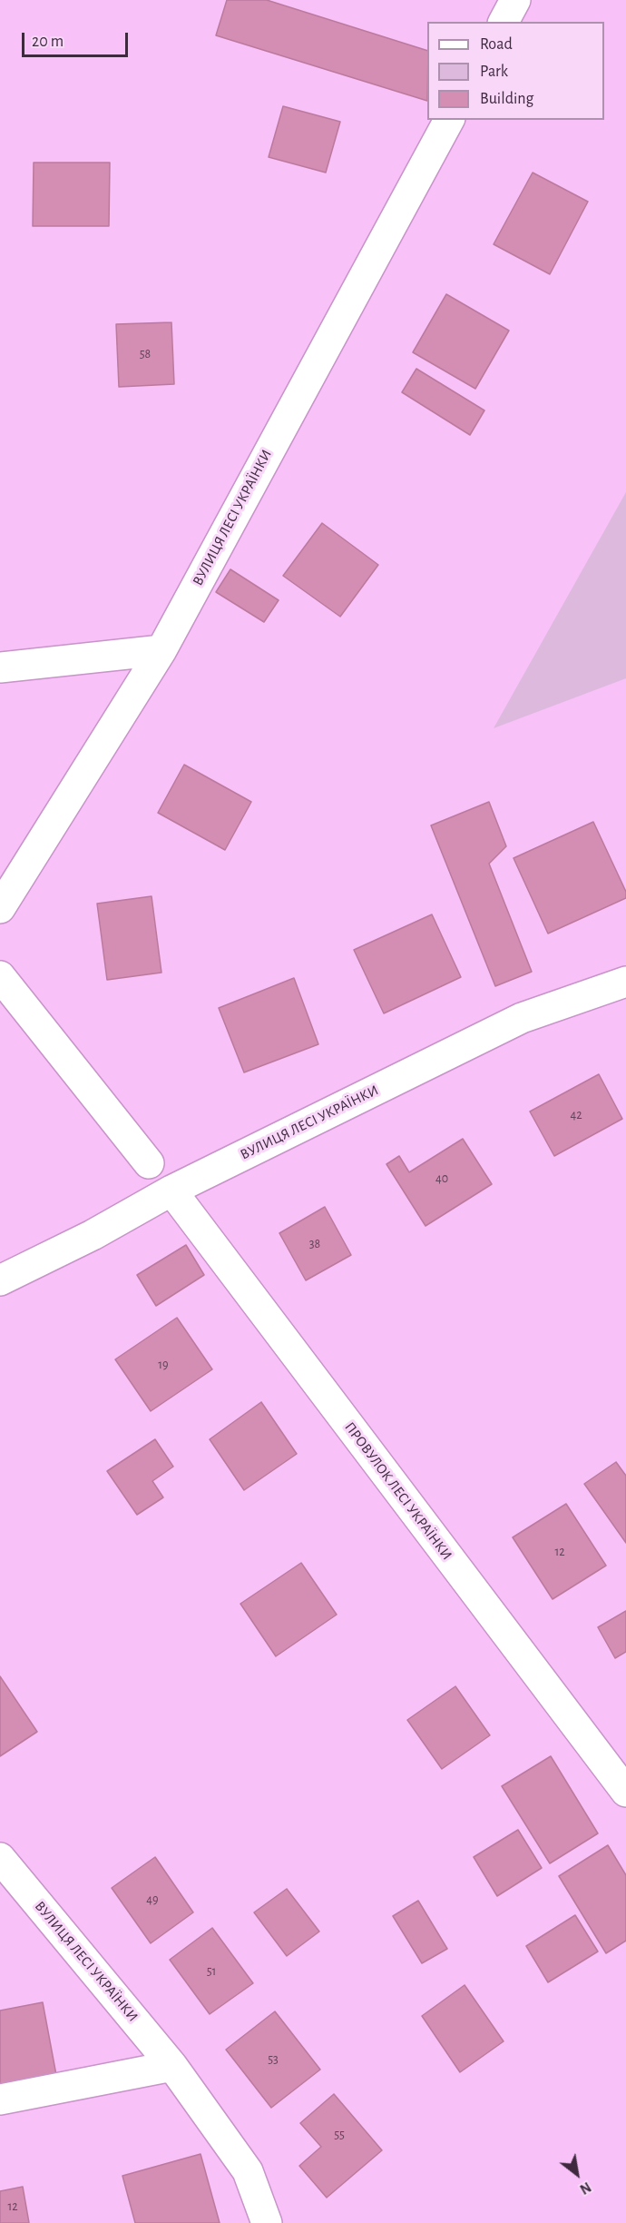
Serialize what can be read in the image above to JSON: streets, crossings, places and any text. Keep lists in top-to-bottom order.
{
  "streets": {
    "street": ["ВУЛИЦЯ ЛЕСІ УКРАЇНКИ", "ПРОВУЛОК ЛЕСІ УКРАЇНКИ"]
  },
  "crossings": [
    ["ВУЛИЦЯ ЛЕСІ УКРАЇНКИ", "ПРОВУЛОК ЛЕСІ УКРАЇНКИ"]
  ],
  "house_numbers": [
    "58",
    "42",
    "40",
    "38",
    "19",
    "12",
    "49",
    "51",
    "53",
    "55",
    "12"
  ],
  "legend": ["Road", "Park", "Building"],
  "scale_bar": "20 m",
  "north": "bottom right"
}
